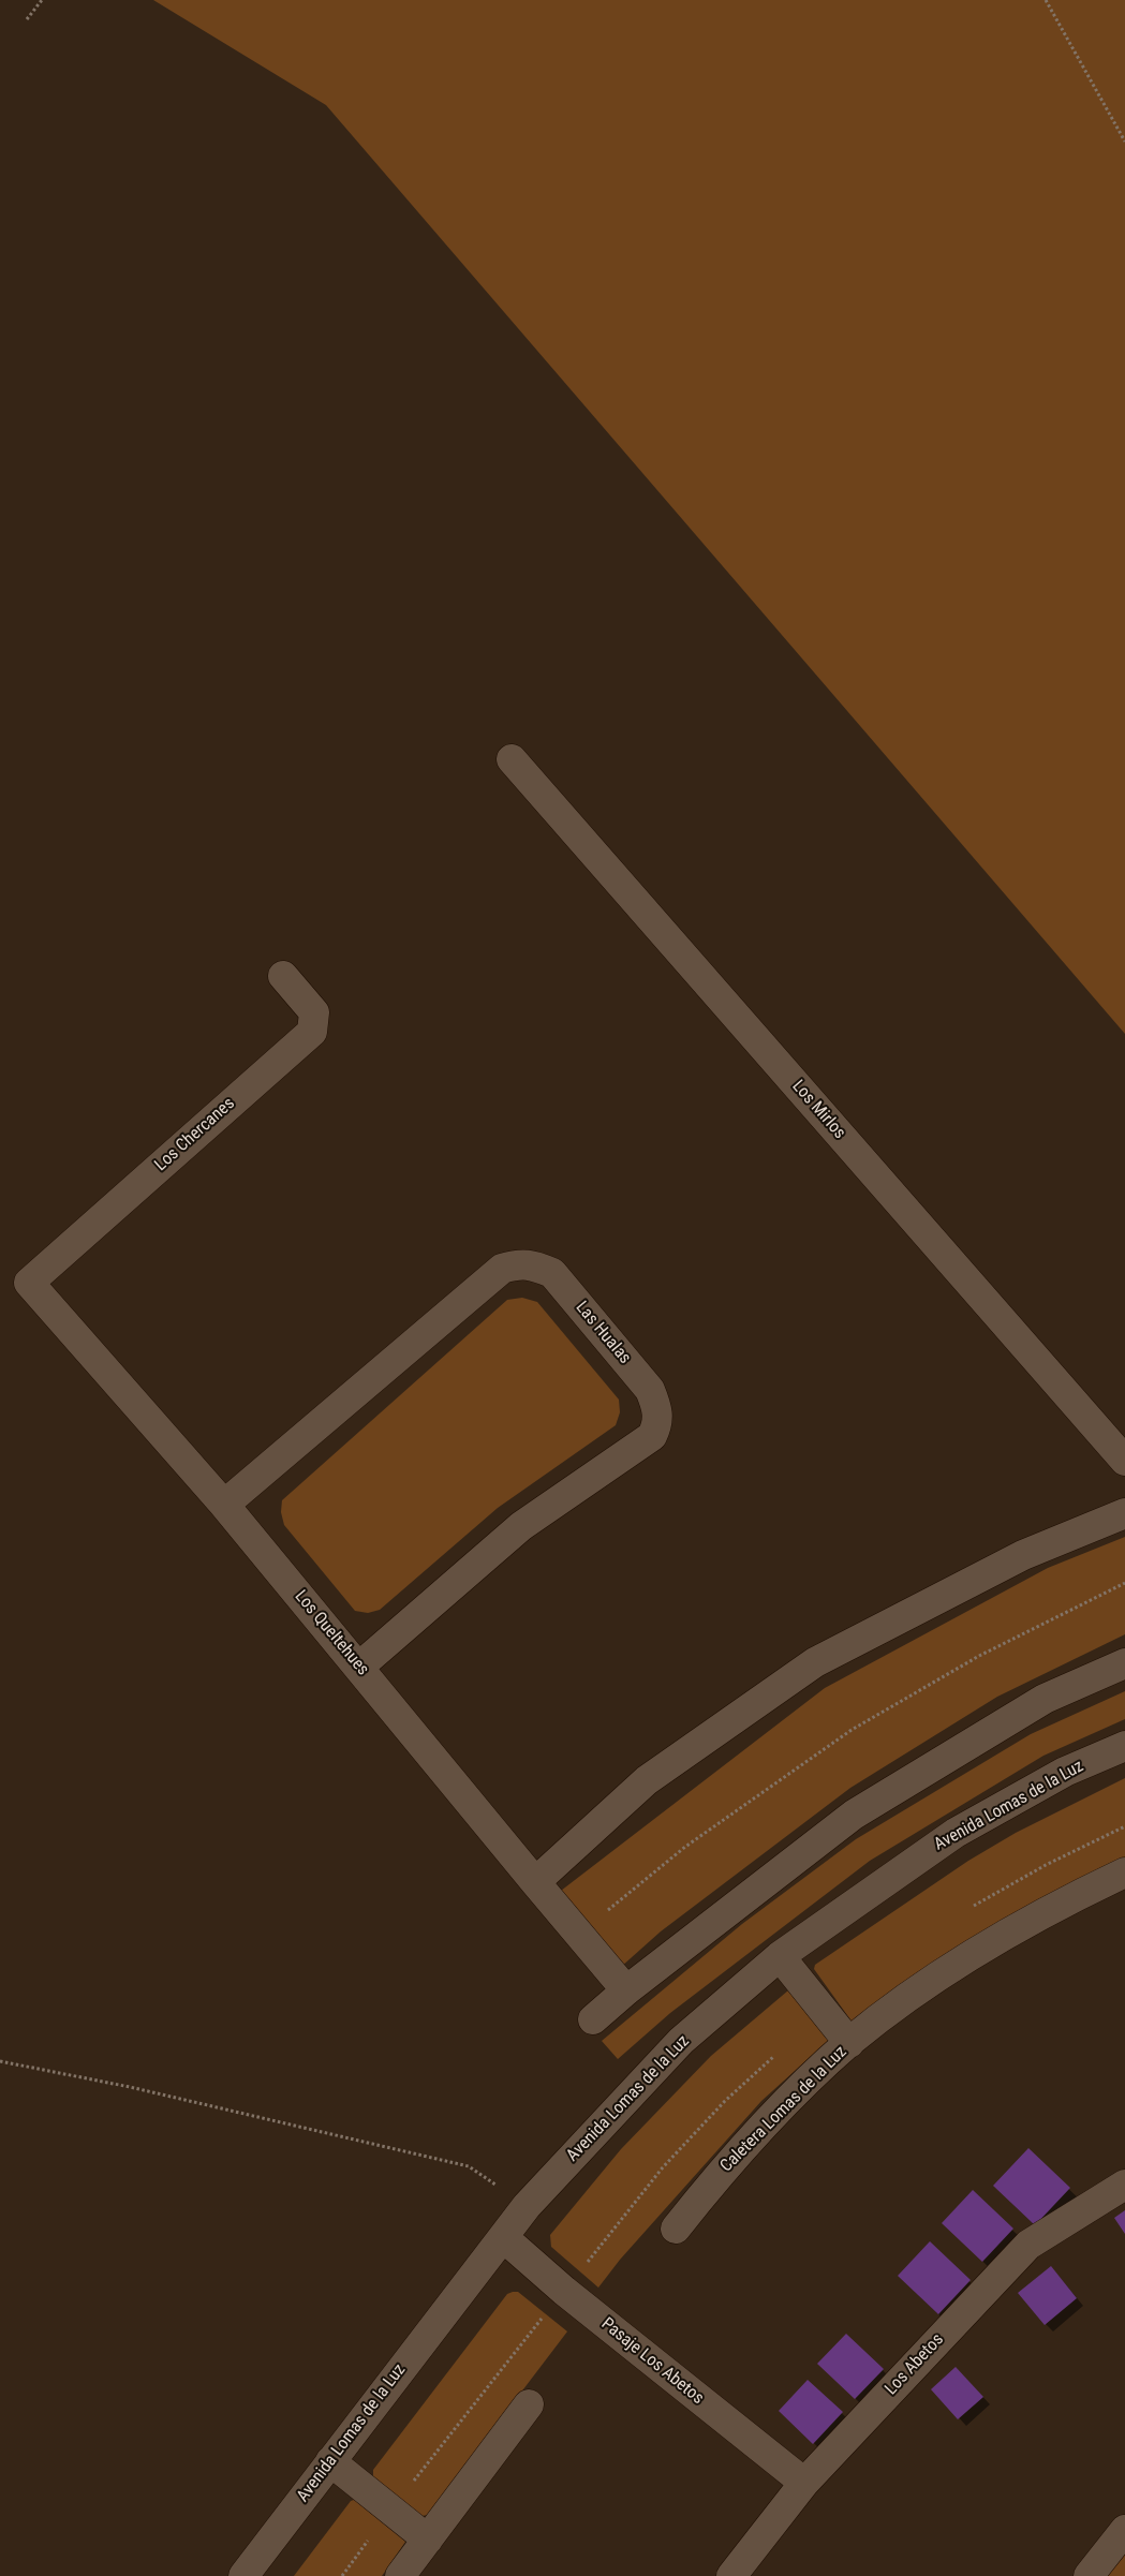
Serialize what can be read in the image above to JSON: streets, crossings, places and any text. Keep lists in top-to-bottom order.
{
  "streets": {
    "street": [
      "Los Mirlos",
      "Los Chercanes",
      "Las Hualas",
      "Los Queltehues",
      "Avenida Lomas de la Luz",
      "Caletera Lomas de la Luz",
      "Pasaje Los Abetos",
      "Los Abetos"
    ]
  },
  "crossings": [
    ["Los Chercanes", "Los Queltehues"],
    ["Las Hualas", "Los Queltehues"],
    ["Avenida Lomas de la Luz", "Pasaje Los Abetos"],
    ["Pasaje Los Abetos", "Los Abetos"]
  ]
}
